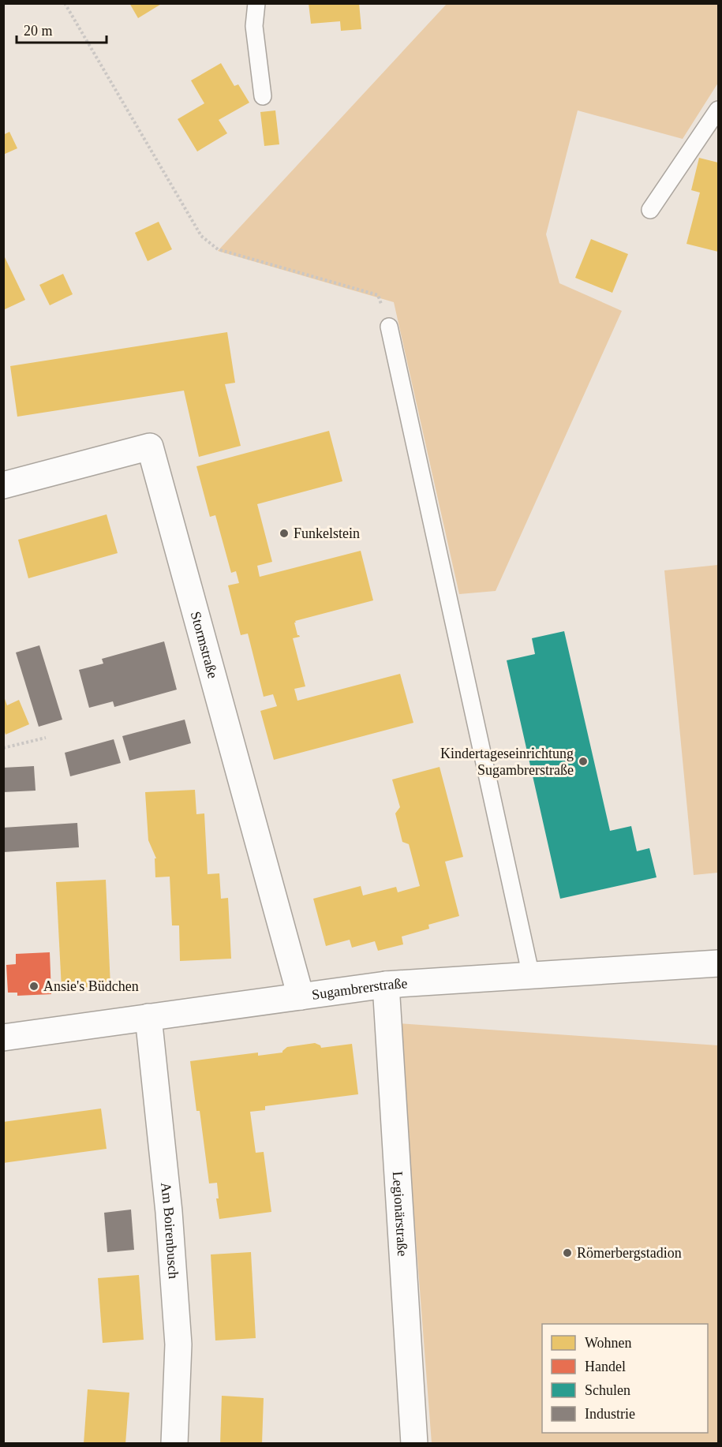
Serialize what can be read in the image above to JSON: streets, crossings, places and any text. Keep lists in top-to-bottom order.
{
  "streets": {
    "street": [
      "Stormstraße",
      "Sugambrerstraße",
      "Legionärstraße",
      "Am Boirenbusch"
    ]
  },
  "crossings": [
    ["Stormstraße", "Sugambrerstraße"],
    ["Sugambrerstraße", "Legionärstraße"],
    ["Sugambrerstraße", "Am Boirenbusch"]
  ],
  "places": [
    "Funkelstein",
    "Kindertageseinrichtung Sugambrerstraße",
    "Ansie's Büdchen",
    "Römerbergstadion"
  ],
  "legend": [
    "Wohnen",
    "Handel",
    "Schulen",
    "Industrie"
  ],
  "scale_bar": "20 m"
}
